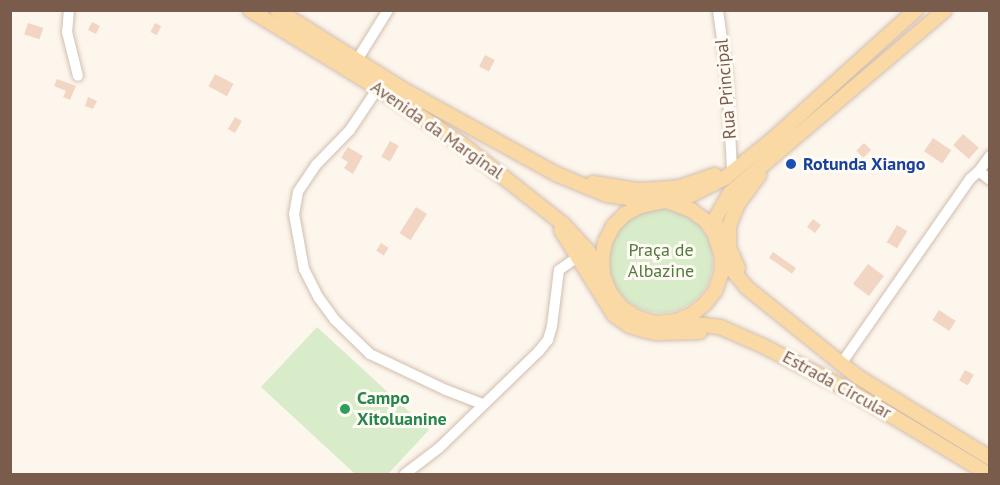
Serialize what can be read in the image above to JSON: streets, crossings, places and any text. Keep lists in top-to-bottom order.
{
  "streets": {
    "main road": ["Avenida da Marginal", "Estrada Circular"],
    "street": ["Rua Principal"]
  },
  "crossings": [
    ["Avenida da Marginal", "Estrada Circular"]
  ],
  "parks": ["Praça de Albazine"],
  "places": ["Rotunda Xiango", "Campo Xitoluanine"]
}
